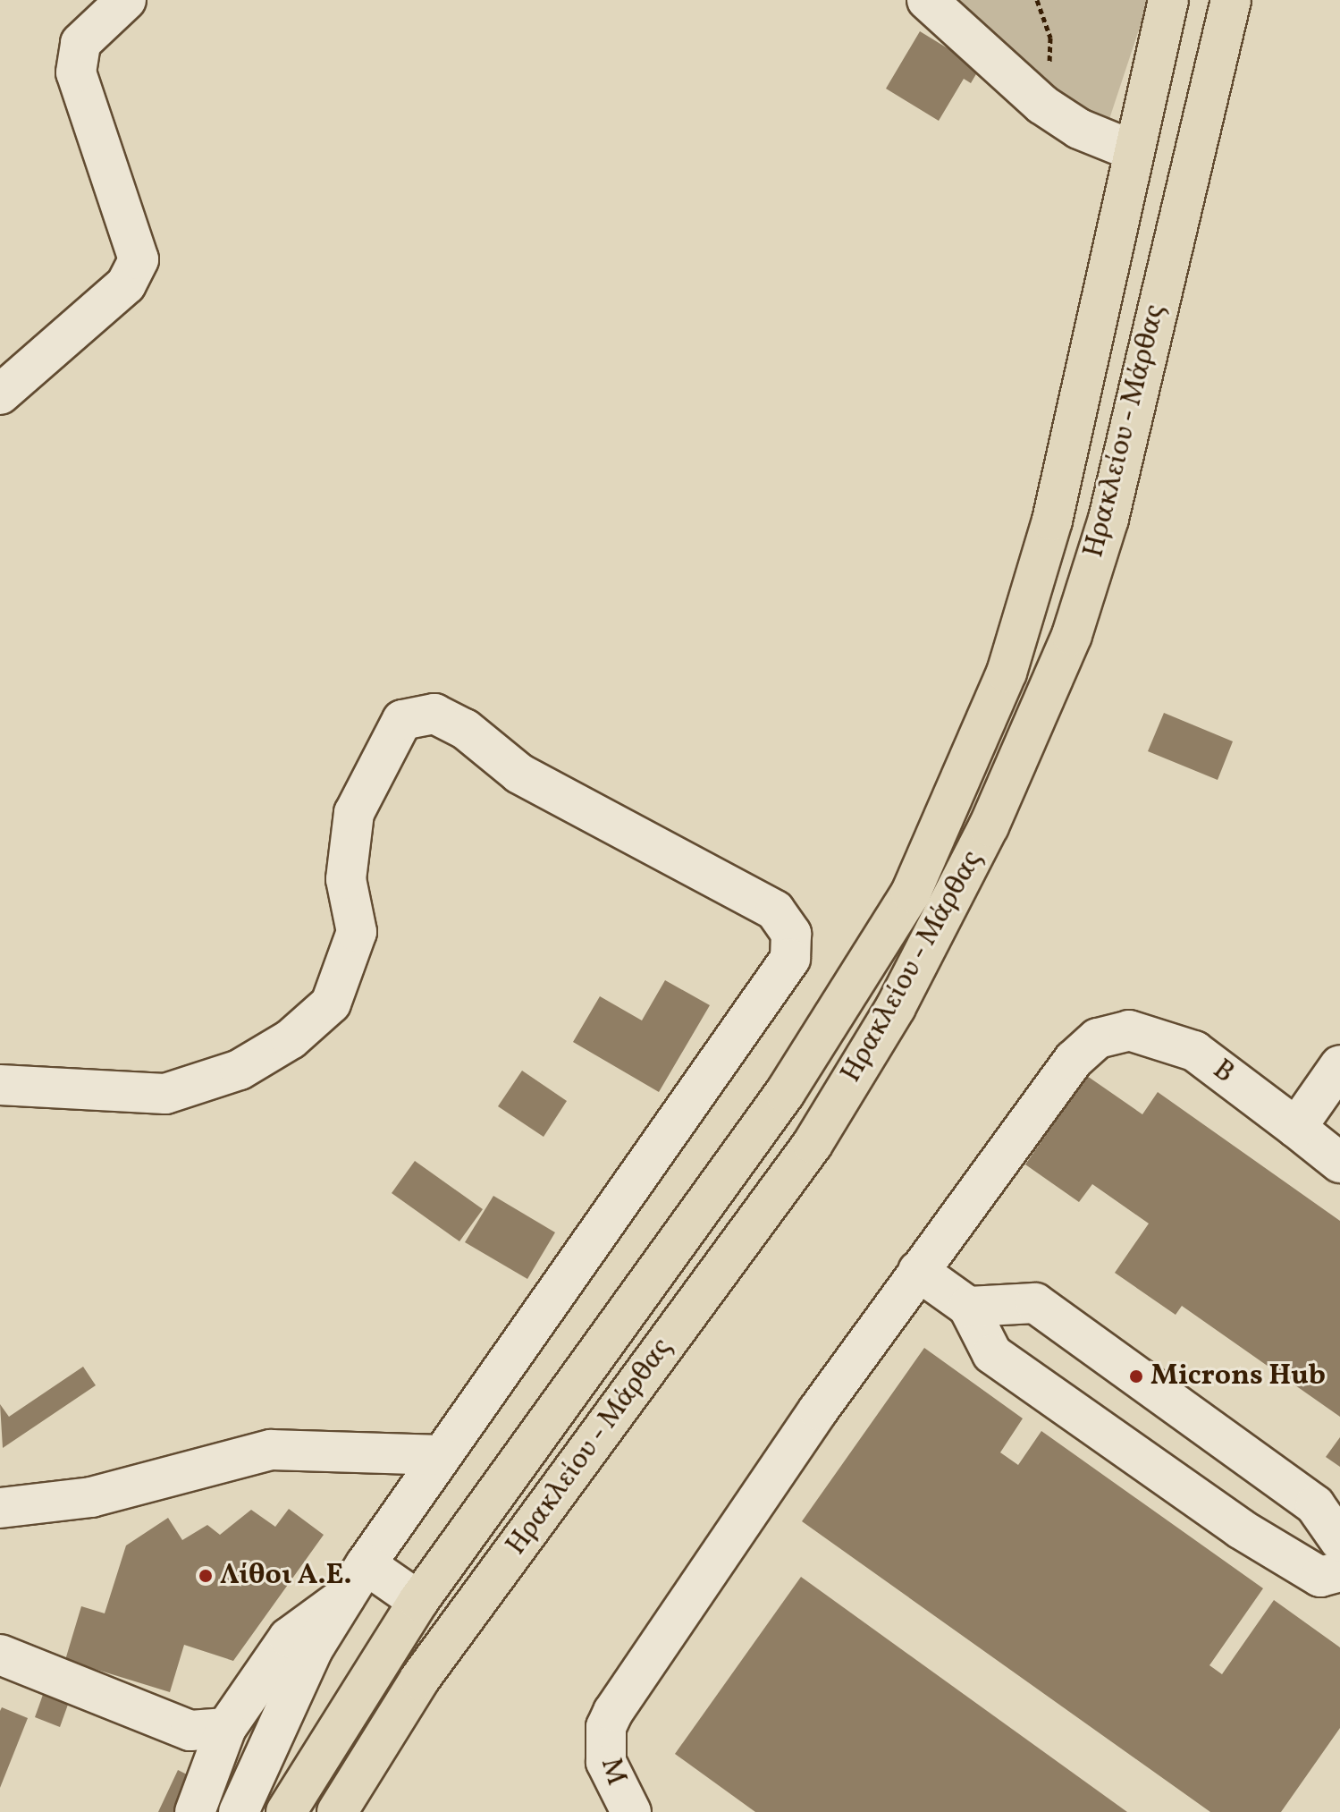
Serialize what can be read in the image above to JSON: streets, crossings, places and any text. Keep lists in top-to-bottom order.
{
  "streets": {
    "main road": ["Ηρακλείου - Μάρθας"],
    "street": ["Β", "Μ"]
  },
  "crossings": [
    ["Β", "Μ"]
  ],
  "places": ["Microns Hub", "Λίθοι Α.Ε."]
}
